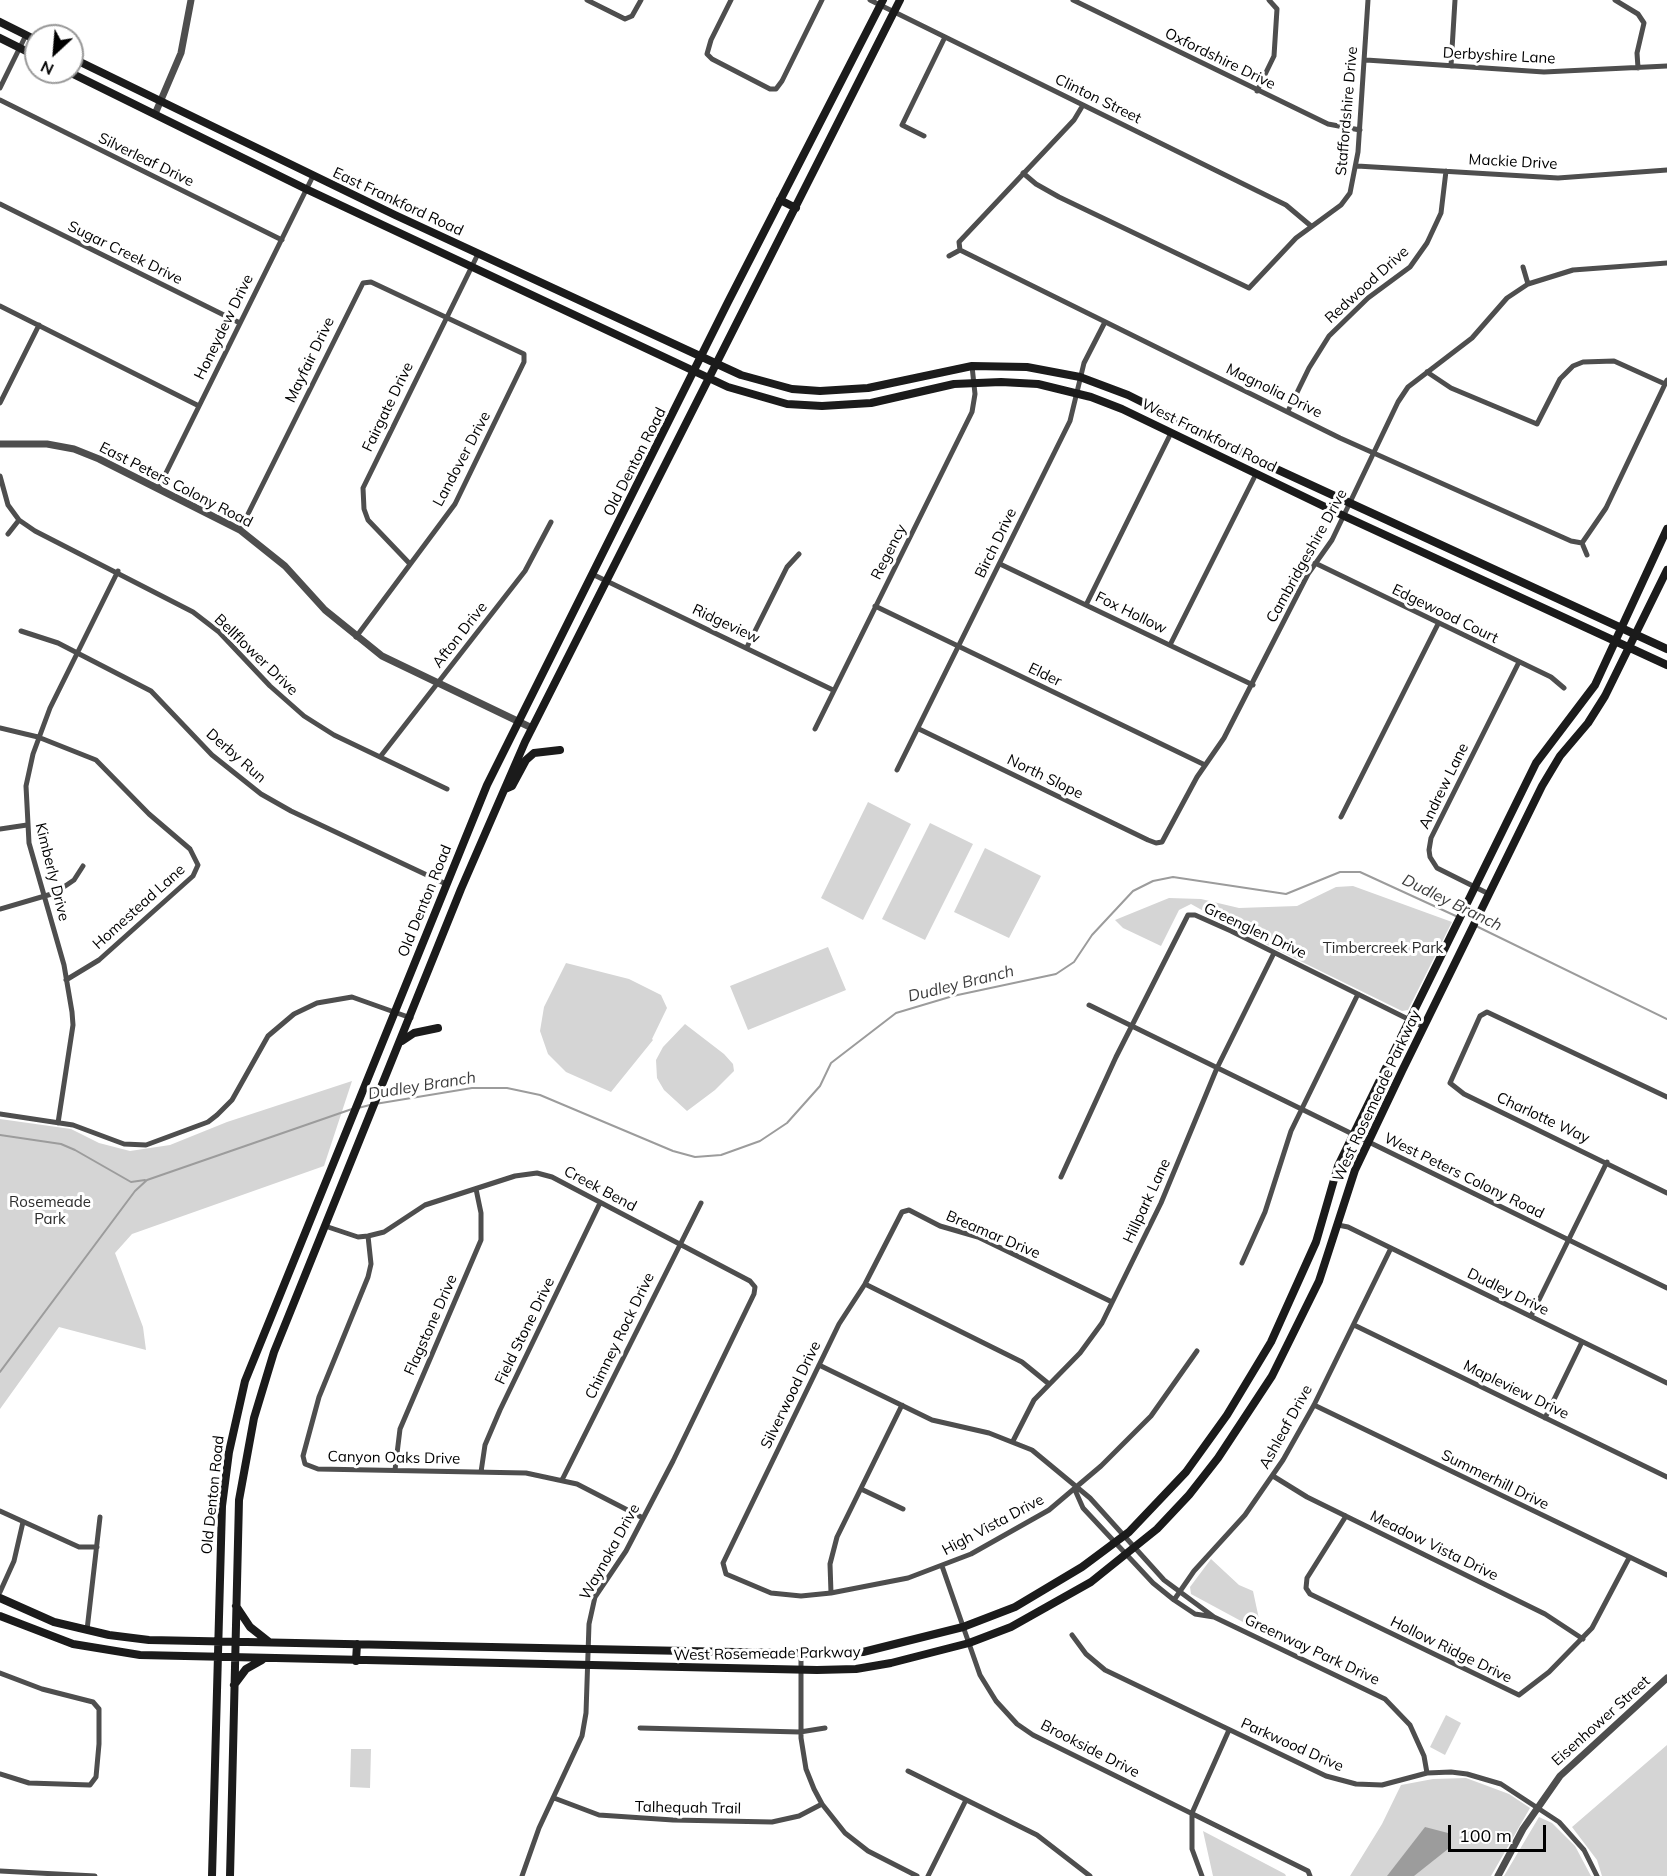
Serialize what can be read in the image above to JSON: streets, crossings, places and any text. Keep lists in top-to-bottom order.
{
  "streets": {
    "main road": [
      "East Frankford Road",
      "West Frankford Road",
      "Old Denton Road",
      "West Rosemeade Parkway"
    ],
    "street": [
      "Derbyshire Lane",
      "Oxfordshire Drive",
      "Clinton Street",
      "Staffordshire Drive",
      "Silverleaf Drive",
      "Mackie Drive",
      "Sugar Creek Drive",
      "Redwood Drive",
      "Honeydew Drive",
      "Mayfair Drive",
      "Magnolia Drive",
      "Fairgate Drive",
      "Landover Drive",
      "East Peters Colony Road",
      "Birch Drive",
      "Regency",
      "Cambridgeshire Drive",
      "Fox Hollow",
      "Edgewood Court",
      "Ridgeview",
      "Afton Drive",
      "Bellflower Drive",
      "Elder",
      "Derby Run",
      "North Slope",
      "Andrew Lane",
      "Kimberly Drive",
      "Homestead Lane",
      "Greenglen Drive",
      "Charlotte Way",
      "West Peters Colony Road",
      "Creek Bend",
      "Hillpark Lane",
      "Breamar Drive",
      "Dudley Drive",
      "Flagstone Drive",
      "Field Stone Drive",
      "Chimney Rock Drive",
      "Mapleview Drive",
      "Silverwood Drive",
      "Ashleaf Drive",
      "Canyon Oaks Drive",
      "Summerhill Drive",
      "High Vista Drive",
      "Meadow Vista Drive",
      "Waynoka Drive",
      "Greenway Park Drive",
      "Hollow Ridge Drive",
      "Eisenhower Street",
      "Parkwood Drive",
      "Brookside Drive",
      "Talhequah Trail"
    ]
  },
  "crossings": [
    ["Derbyshire Lane", "Staffordshire Drive"],
    ["Oxfordshire Drive", "Staffordshire Drive"],
    ["Clinton Street", "Staffordshire Drive"],
    ["Clinton Street", "Old Denton Road"],
    ["Staffordshire Drive", "Mackie Drive"],
    ["Silverleaf Drive", "Honeydew Drive"],
    ["Mackie Drive", "Redwood Drive"],
    ["East Frankford Road", "Honeydew Drive"],
    ["East Frankford Road", "Fairgate Drive"],
    ["East Frankford Road", "West Frankford Road"],
    ["East Frankford Road", "Old Denton Road"],
    ["Sugar Creek Drive", "Honeydew Drive"],
    ["Redwood Drive", "Magnolia Drive"],
    ["Honeydew Drive", "East Peters Colony Road"],
    ["Mayfair Drive", "Fairgate Drive"],
    ["Mayfair Drive", "Landover Drive"],
    ["Mayfair Drive", "East Peters Colony Road"],
    ["Magnolia Drive", "Birch Drive"],
    ["Magnolia Drive", "Cambridgeshire Drive"],
    ["Fairgate Drive", "Landover Drive"],
    ["West Frankford Road", "Old Denton Road"],
    ["West Frankford Road", "Birch Drive"],
    ["West Frankford Road", "Regency"],
    ["West Frankford Road", "Cambridgeshire Drive"],
    ["West Frankford Road", "West Rosemeade Parkway"],
    ["Landover Drive", "East Peters Colony Road"],
    ["Old Denton Road", "East Peters Colony Road"],
    ["Old Denton Road", "Ridgeview"],
    ["Old Denton Road", "Derby Run"],
    ["Old Denton Road", "West Rosemeade Parkway"],
    ["East Peters Colony Road", "Afton Drive"],
    ["Birch Drive", "Fox Hollow"],
    ["Birch Drive", "Elder"],
    ["Birch Drive", "North Slope"],
    ["Regency", "Ridgeview"],
    ["Regency", "Elder"],
    ["Cambridgeshire Drive", "Fox Hollow"],
    ["Cambridgeshire Drive", "Edgewood Court"],
    ["Cambridgeshire Drive", "Elder"],
    ["Cambridgeshire Drive", "North Slope"],
    ["Edgewood Court", "Andrew Lane"],
    ["Afton Drive", "Bellflower Drive"],
    ["Bellflower Drive", "Kimberly Drive"],
    ["Derby Run", "Kimberly Drive"],
    ["Andrew Lane", "West Rosemeade Parkway"],
    ["Kimberly Drive", "Homestead Lane"],
    ["Greenglen Drive", "West Rosemeade Parkway"],
    ["Greenglen Drive", "West Peters Colony Road"],
    ["Greenglen Drive", "Hillpark Lane"],
    ["West Rosemeade Parkway", "West Peters Colony Road"],
    ["West Rosemeade Parkway", "Dudley Drive"],
    ["West Rosemeade Parkway", "Waynoka Drive"],
    ["West Rosemeade Parkway", "Greenway Park Drive"],
    ["West Rosemeade Parkway", "Brookside Drive"],
    ["West Peters Colony Road", "Hillpark Lane"],
    ["Creek Bend", "Flagstone Drive"],
    ["Creek Bend", "Field Stone Drive"],
    ["Creek Bend", "Chimney Rock Drive"],
    ["Creek Bend", "Canyon Oaks Drive"],
    ["Creek Bend", "Waynoka Drive"],
    ["Hillpark Lane", "Breamar Drive"],
    ["Hillpark Lane", "Greenway Park Drive"],
    ["Breamar Drive", "Silverwood Drive"],
    ["Dudley Drive", "Ashleaf Drive"],
    ["Flagstone Drive", "Canyon Oaks Drive"],
    ["Field Stone Drive", "Canyon Oaks Drive"],
    ["Chimney Rock Drive", "Canyon Oaks Drive"],
    ["Mapleview Drive", "Ashleaf Drive"],
    ["Silverwood Drive", "High Vista Drive"],
    ["Silverwood Drive", "Greenway Park Drive"],
    ["Ashleaf Drive", "Summerhill Drive"],
    ["Ashleaf Drive", "Meadow Vista Drive"],
    ["Ashleaf Drive", "Greenway Park Drive"],
    ["Canyon Oaks Drive", "Waynoka Drive"],
    ["Summerhill Drive", "Hollow Ridge Drive"],
    ["High Vista Drive", "Greenway Park Drive"],
    ["High Vista Drive", "Brookside Drive"],
    ["Meadow Vista Drive", "Hollow Ridge Drive"],
    ["Waynoka Drive", "Talhequah Trail"],
    ["Greenway Park Drive", "Parkwood Drive"],
    ["Eisenhower Street", "Parkwood Drive"]
  ],
  "water": ["Dudley Branch"],
  "parks": ["Timbercreek Park", "Rosemeade Park"],
  "scale_bar": "100 m",
  "north": "bottom left"
}
